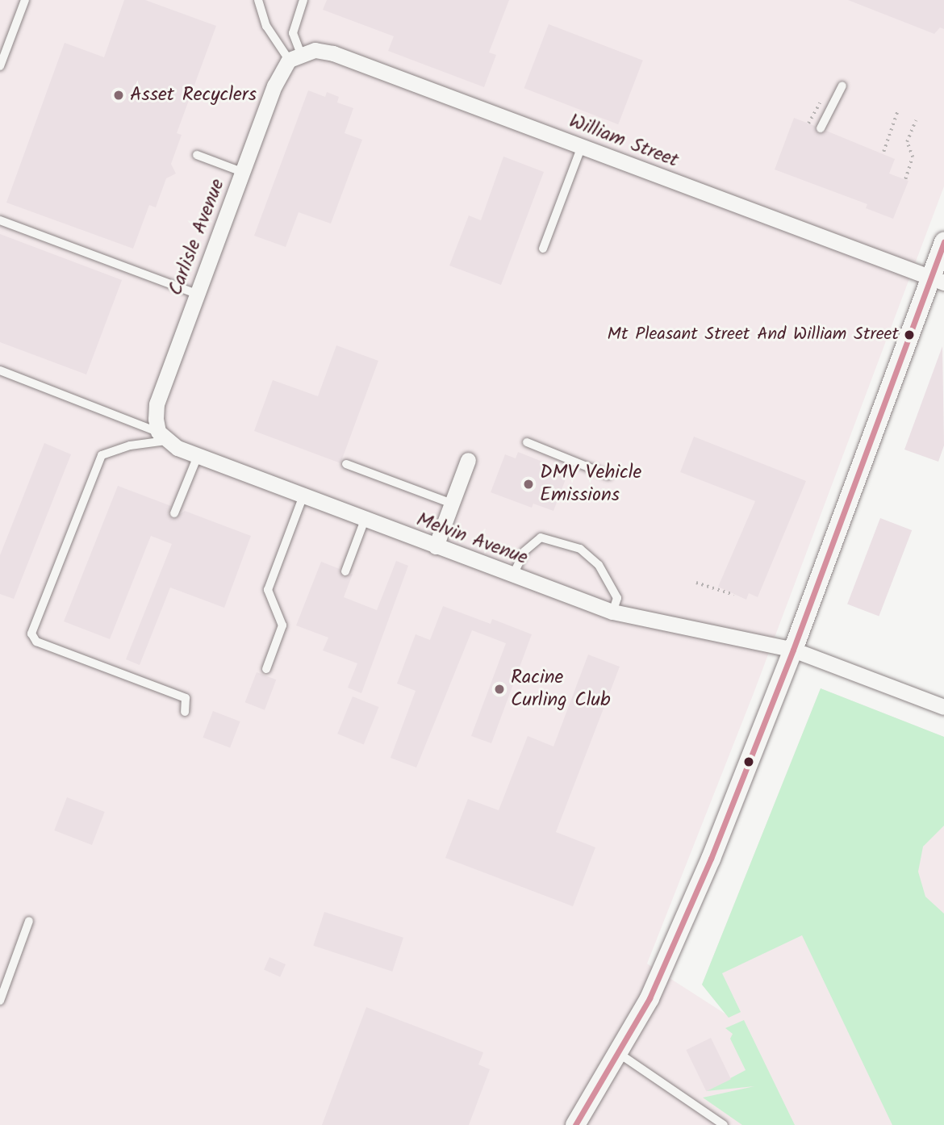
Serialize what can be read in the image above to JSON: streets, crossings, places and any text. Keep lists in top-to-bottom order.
{
  "streets": {
    "street": ["William Street", "Carlisle Avenue", "Melvin Avenue"]
  },
  "crossings": [
    ["William Street", "Carlisle Avenue"],
    ["Carlisle Avenue", "Melvin Avenue"]
  ],
  "places": [
    "Asset Recyclers",
    "Mt Pleasant Street And William Street",
    "DMV Vehicle Emissions",
    "Racine Curling Club"
  ]
}
